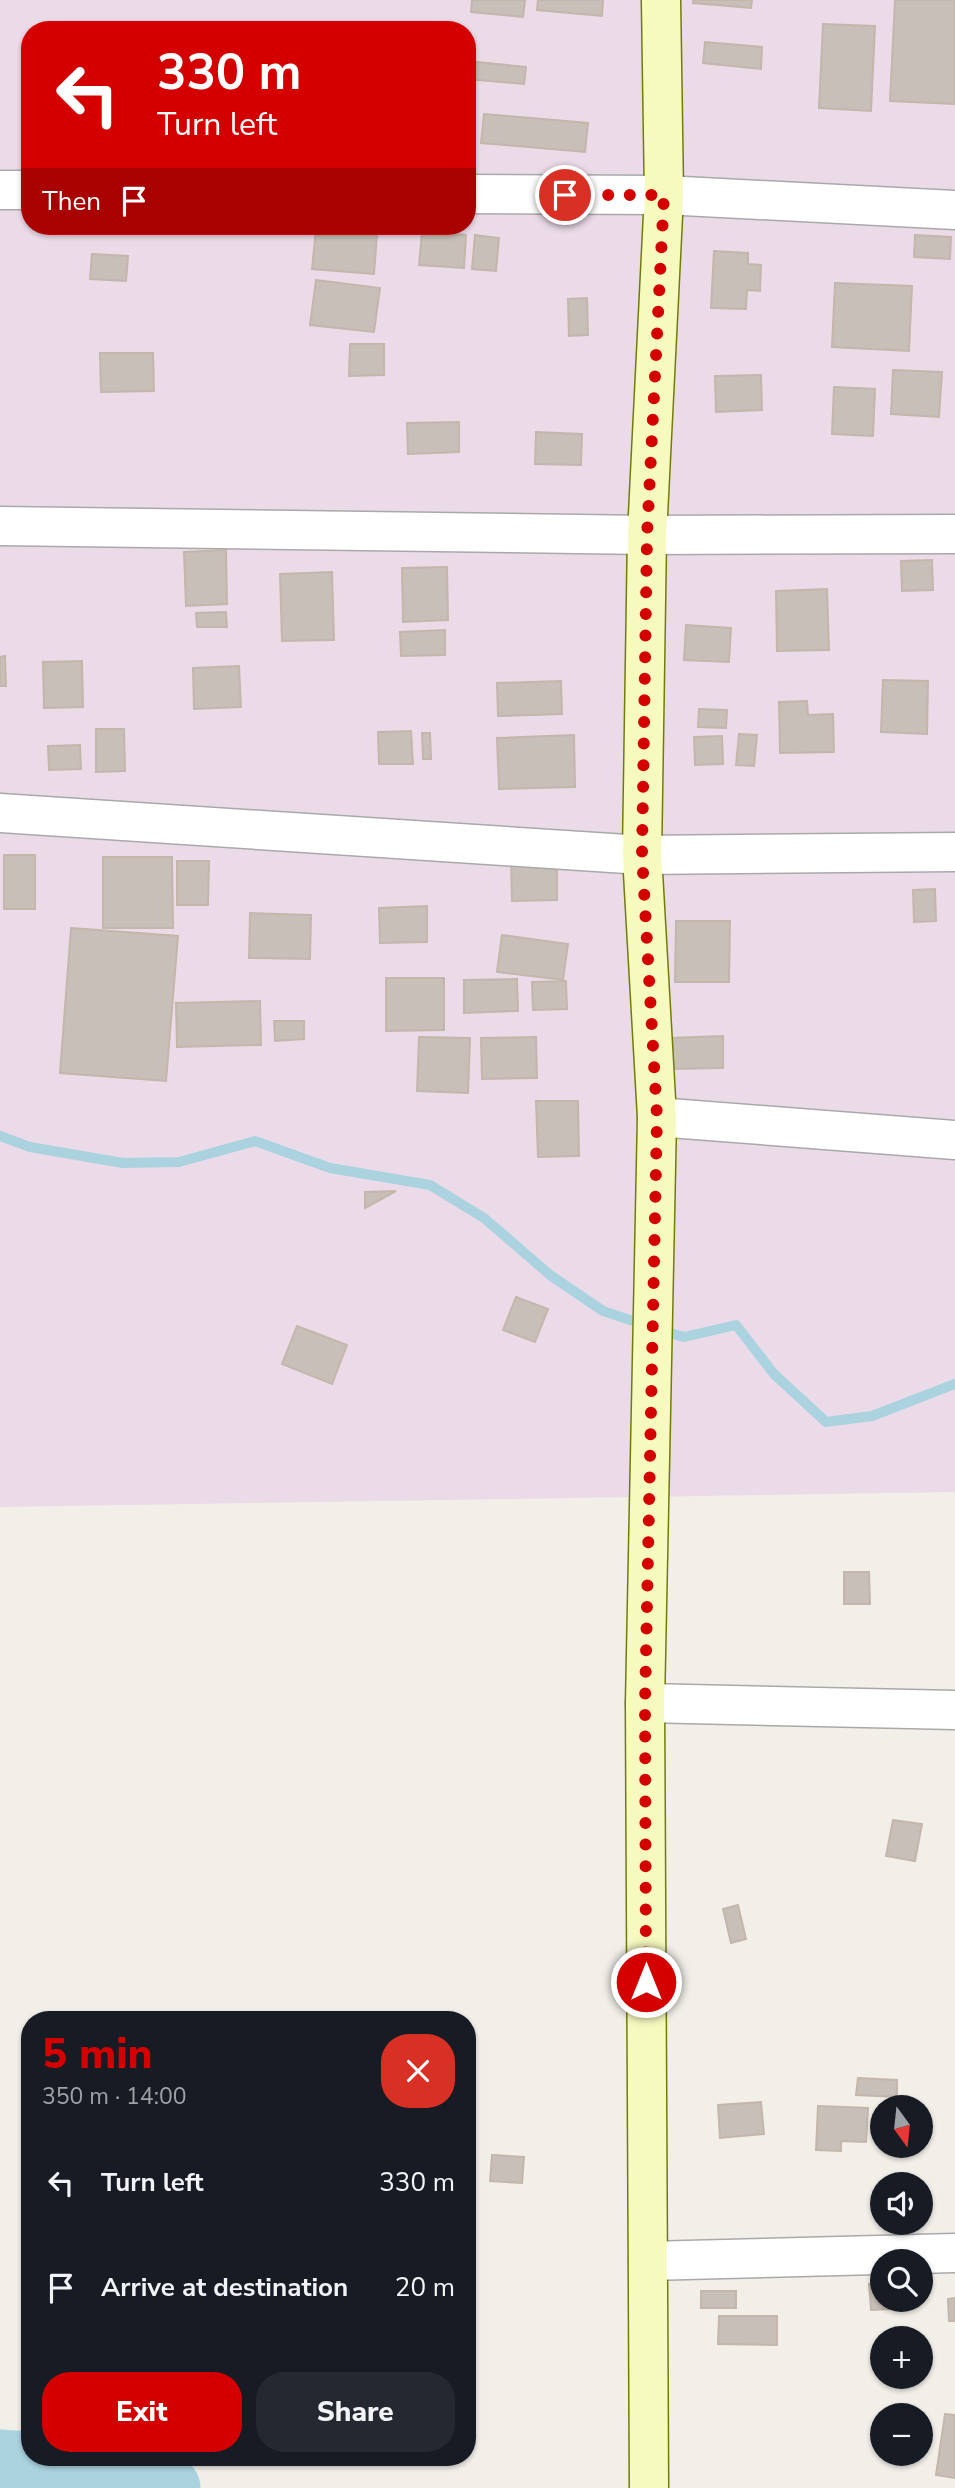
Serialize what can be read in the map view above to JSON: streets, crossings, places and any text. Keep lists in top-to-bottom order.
{
  "north": "bottom",
  "page": {
    "turn": ["330 m", "Turn left"],
    "then": "Then",
    "heading": ["5 min", "350 m · 14:00"],
    "map_buttons": ["+", "−"],
    "list": [
      {
        "name": "Turn left",
        "value": "330 m"
      },
      {
        "name": "Arrive at destination",
        "value": "20 m"
      }
    ],
    "buttons": ["Exit", "Share"]
  }
}
